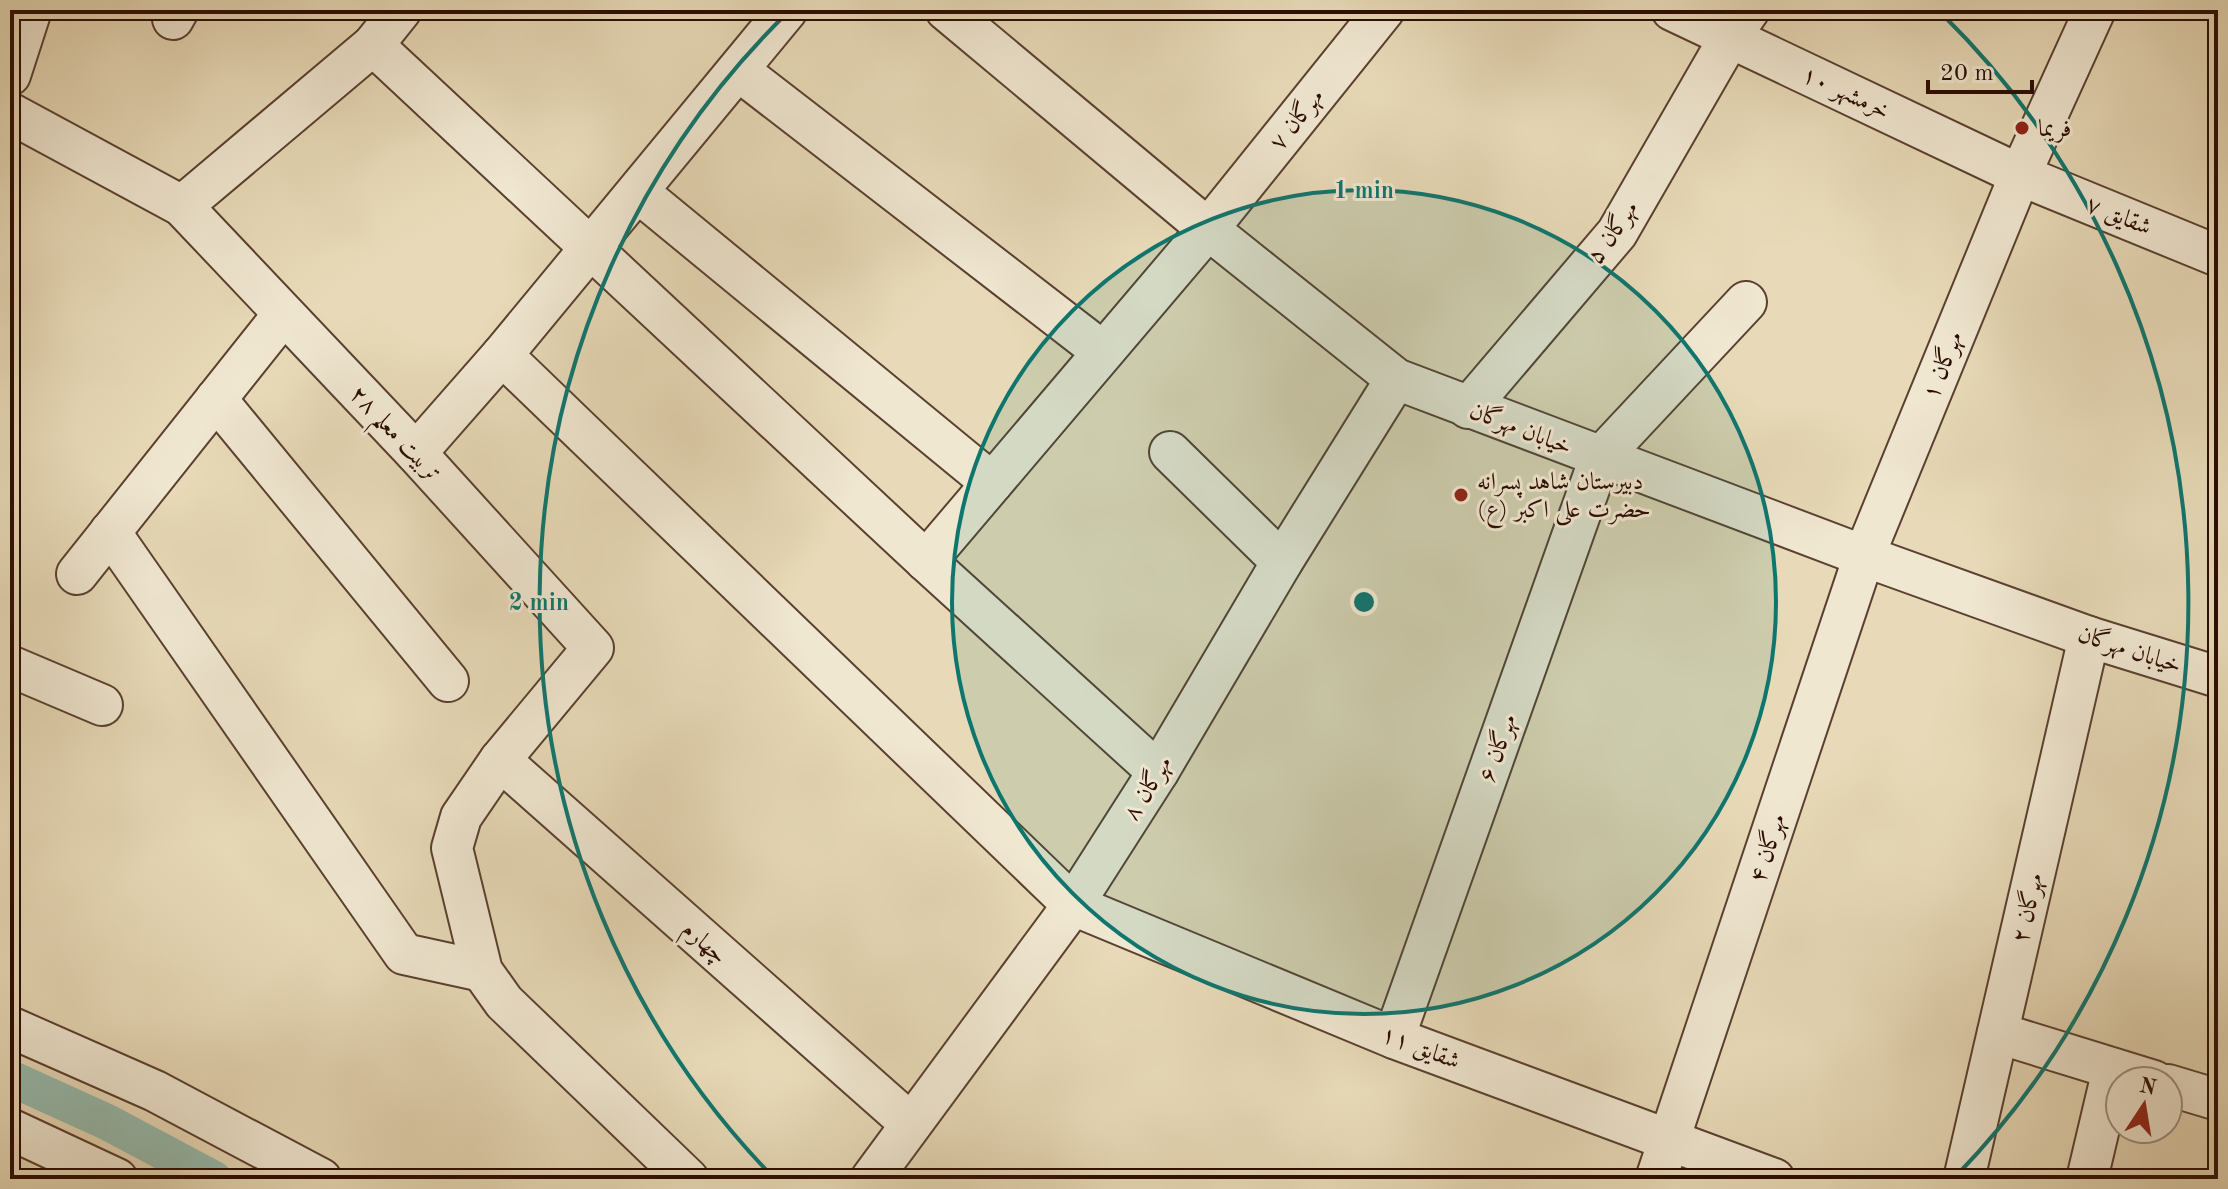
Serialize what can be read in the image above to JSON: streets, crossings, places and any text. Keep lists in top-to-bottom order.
{
  "streets": {
    "street": [
      "خرمشهر ۱۰",
      "مهرگان ۷",
      "شقایق ۷",
      "مهرگان ۵",
      "مهرگان ۱",
      "خیابان مهرگان",
      "تربیت معلم ۲۸",
      "مهرگان ۶",
      "مهرگان ۸",
      "مهرگان ۴",
      "مهرگان ۲",
      "چهارم",
      "شقایق ۱۱"
    ]
  },
  "crossings": [
    ["خرمشهر ۱۰", "شقایق ۷"],
    ["خرمشهر ۱۰", "مهرگان ۵"],
    ["خرمشهر ۱۰", "مهرگان ۱"],
    ["مهرگان ۷", "خیابان مهرگان"],
    ["شقایق ۷", "مهرگان ۱"],
    ["مهرگان ۵", "خیابان مهرگان"],
    ["مهرگان ۱", "خیابان مهرگان"],
    ["مهرگان ۱", "مهرگان ۴"],
    ["خیابان مهرگان", "مهرگان ۶"],
    ["خیابان مهرگان", "مهرگان ۸"],
    ["خیابان مهرگان", "مهرگان ۴"],
    ["خیابان مهرگان", "مهرگان ۲"],
    ["تربیت معلم ۲۸", "چهارم"],
    ["مهرگان ۶", "شقایق ۱۱"],
    ["مهرگان ۸", "چهارم"],
    ["مهرگان ۸", "شقایق ۱۱"],
    ["مهرگان ۴", "شقایق ۱۱"]
  ],
  "places": ["فریما", "دبیرستان شاهد پسرانه حضرت علی اکبر (ع)"],
  "scale_bar": "20 m",
  "north": "top",
  "rings": ["1 min", "2 min"]
}
